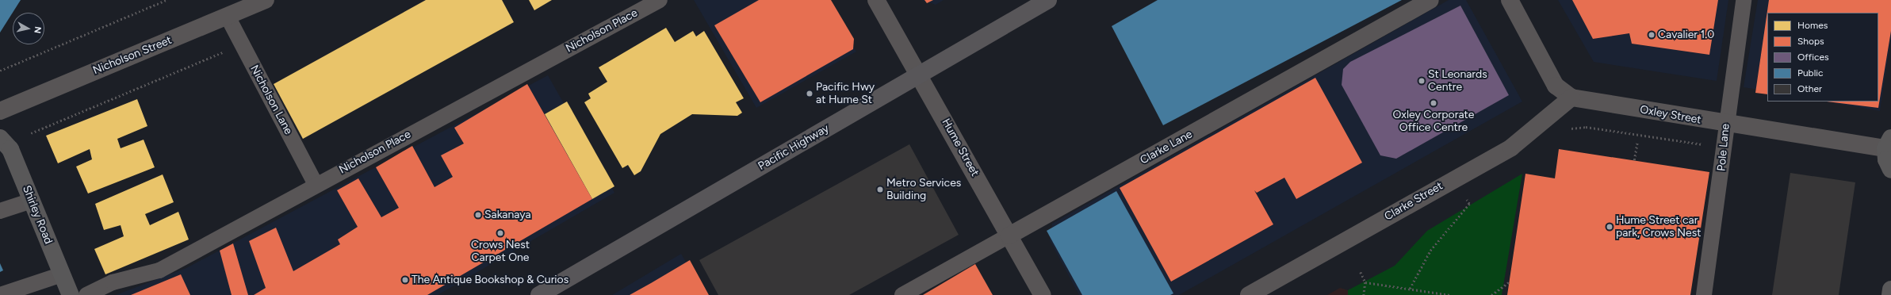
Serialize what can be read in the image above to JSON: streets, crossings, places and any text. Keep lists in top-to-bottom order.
{
  "streets": {
    "main road": ["Pacific Highway", "Shirley Road"],
    "street": [
      "Nicholson Street",
      "Oxley Street",
      "Hume Street",
      "Clarke Lane",
      "Clarke Street"
    ],
    "lane": ["Nicholson Place", "Nicholson Lane", "Pole Lane"]
  },
  "crossings": [
    ["Nicholson Place", "Nicholson Lane"],
    ["Nicholson Street", "Nicholson Lane"],
    ["Oxley Street", "Pole Lane"],
    ["Oxley Street", "Clarke Street"],
    ["Pacific Highway", "Hume Street"],
    ["Hume Street", "Clarke Lane"]
  ],
  "places": [
    "Cavalier 1.0",
    "St Leonards Centre",
    "Pacific Hwy at Hume St",
    "Oxley Corporate Office Centre",
    "Metro Services Building",
    "Sakanaya",
    "Hume Street car park, Crows Nest",
    "Crows Nest Carpet One",
    "The Antique Bookshop & Curios"
  ],
  "legend": [
    "Homes",
    "Shops",
    "Offices",
    "Public",
    "Other"
  ],
  "north": "right"
}
